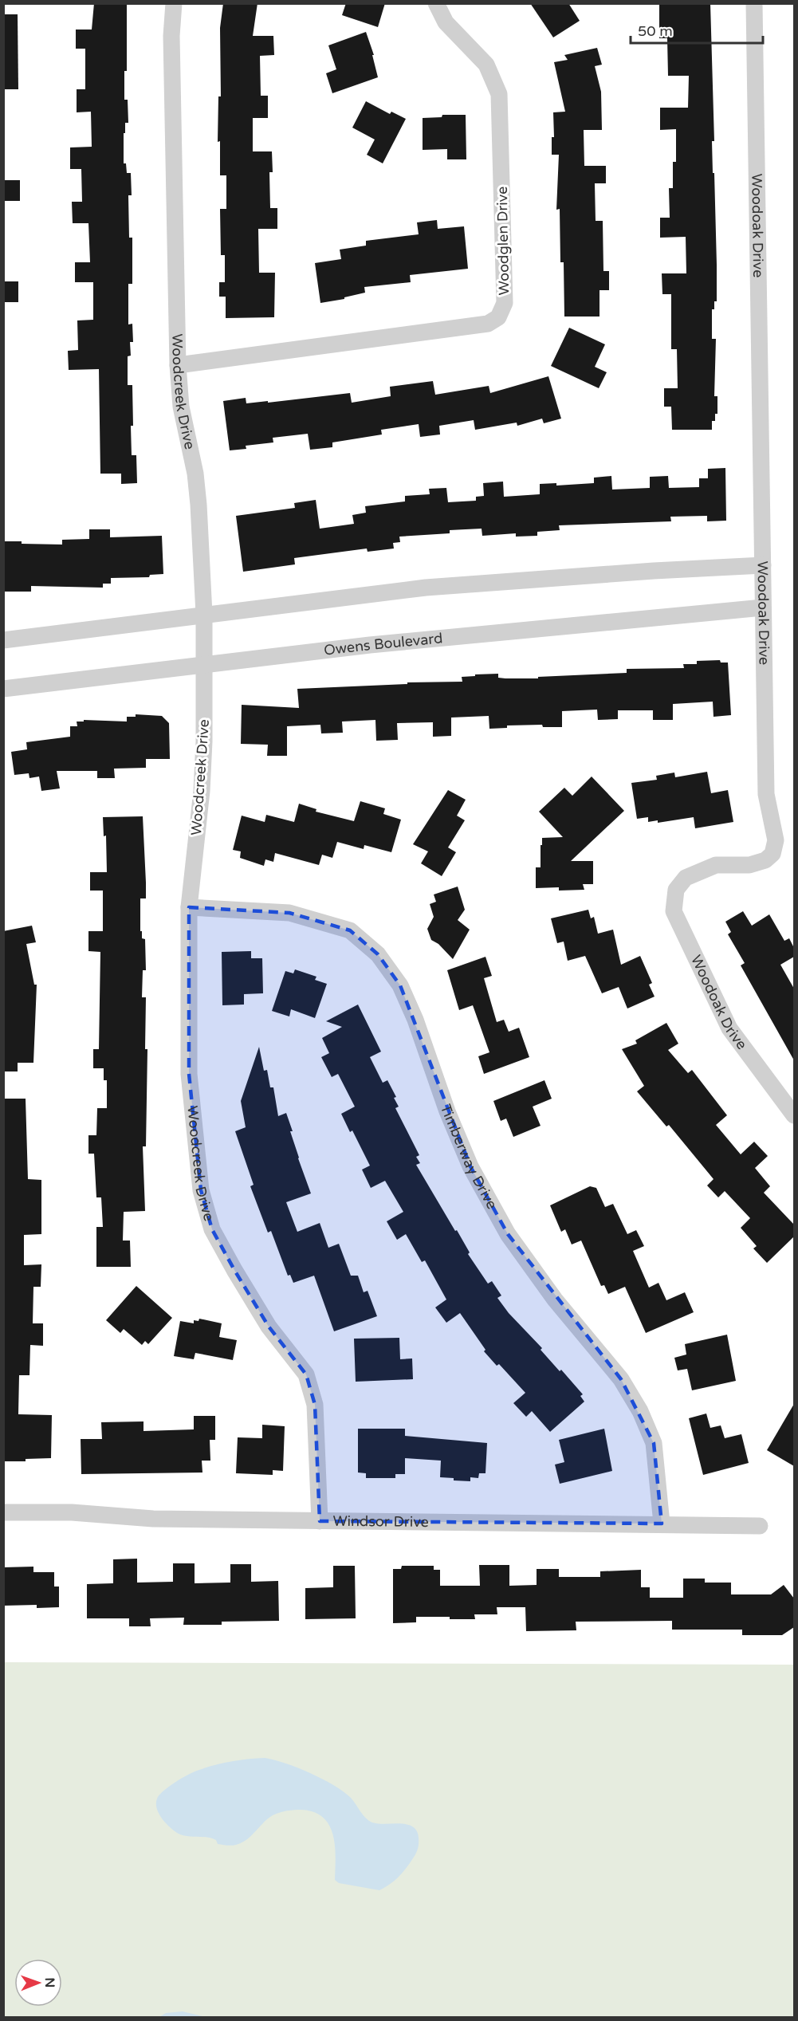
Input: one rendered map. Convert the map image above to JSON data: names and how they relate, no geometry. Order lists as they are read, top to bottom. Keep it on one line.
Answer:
{"streets":{"street":["Woodoak Drive","Woodglen Drive","Woodcreek Drive","Owens Boulevard","Timberway Drive","Windsor Drive"]},"crossings":[["Woodoak Drive","Owens Boulevard"],["Woodglen Drive","Woodcreek Drive"],["Woodcreek Drive","Owens Boulevard"],["Woodcreek Drive","Timberway Drive"],["Woodcreek Drive","Windsor Drive"],["Timberway Drive","Windsor Drive"]],"scale_bar":"50 m","north":"right"}
